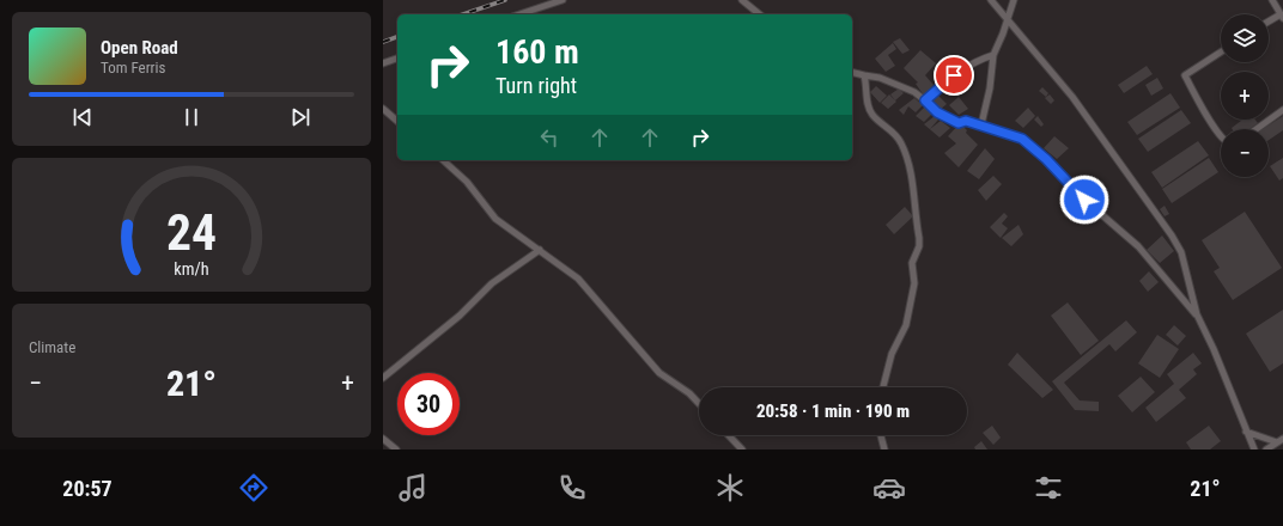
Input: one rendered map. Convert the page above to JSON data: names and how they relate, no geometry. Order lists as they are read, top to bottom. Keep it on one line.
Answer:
{"page":{"map_buttons":["+","−"],"turn":["160 m","Turn right"],"song":["Open Road","Tom Ferris"],"tile":"Climate","heat":["−","21°","+"],"limit":"30","trip":"20:58 · 1 min · 190 m","tabs":["20:57","21°"],"gauge":["24","km/h"]}}
